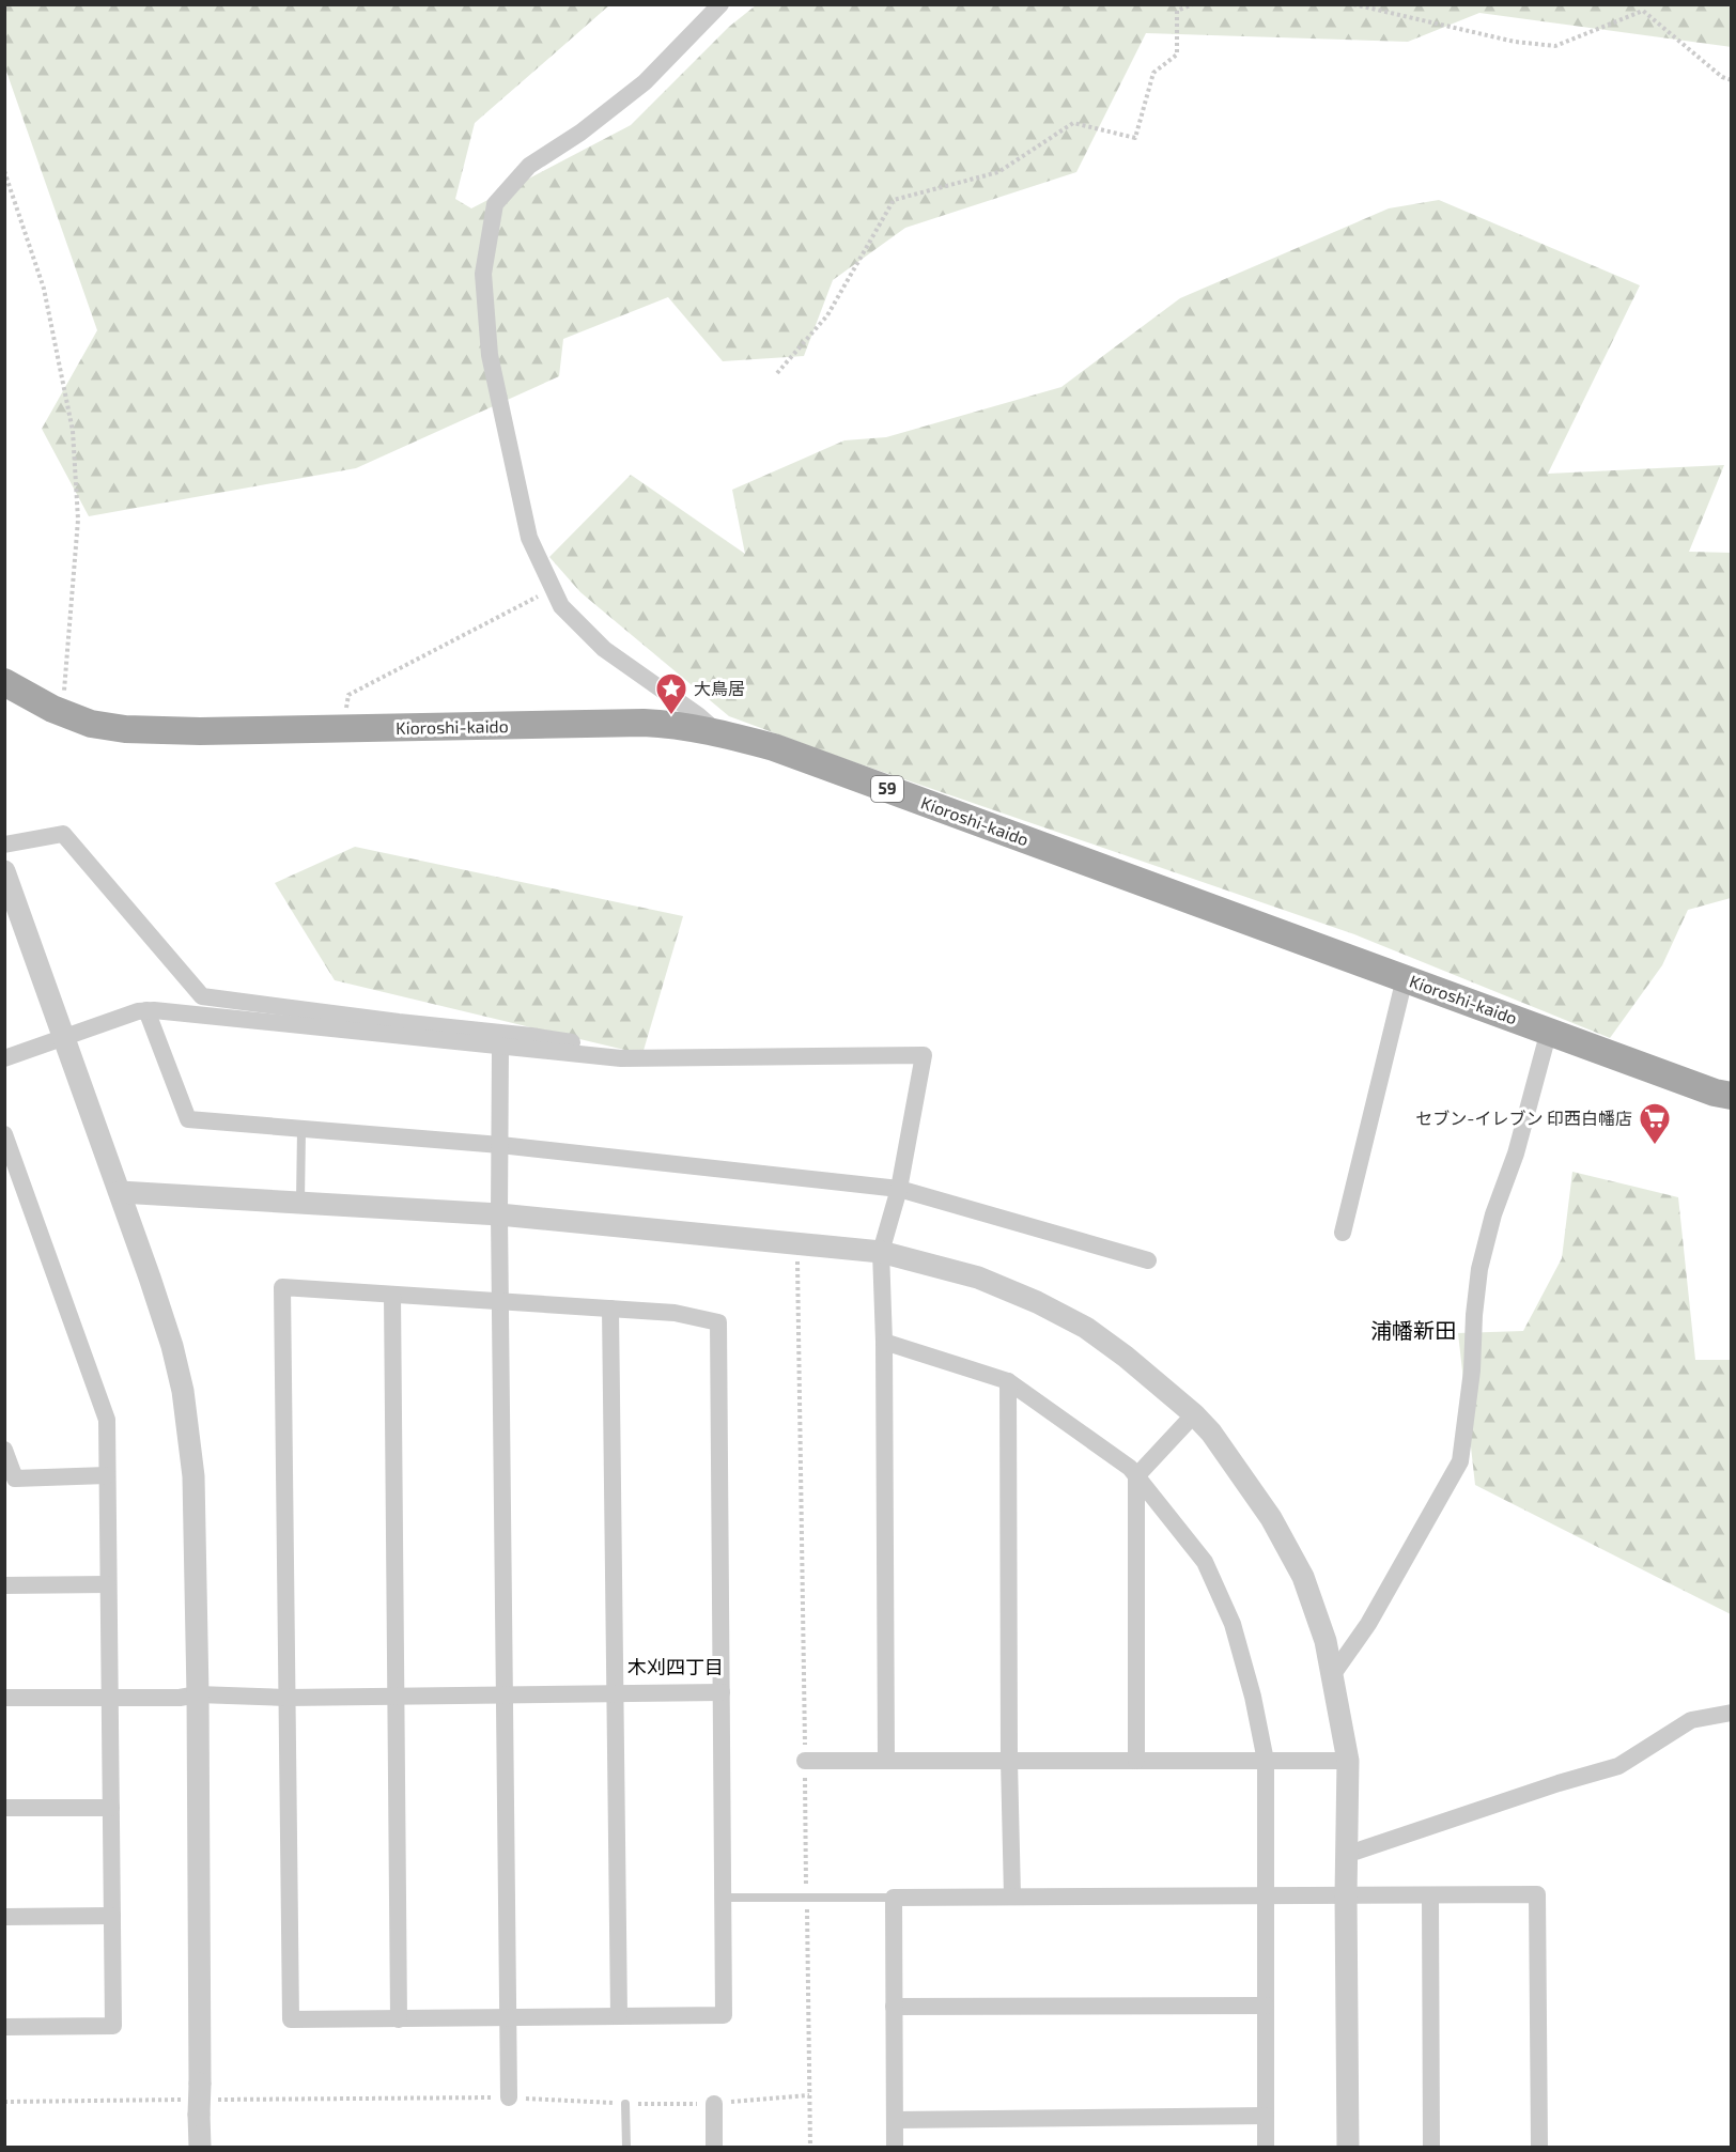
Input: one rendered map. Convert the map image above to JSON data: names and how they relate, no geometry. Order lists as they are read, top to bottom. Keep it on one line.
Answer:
{"streets":{"main road":["Kioroshi-kaido","59"]},"districts":["浦幡新田","木刈四丁目"],"places":{"place":["大鳥居"],"supermarket":["セブン-イレブン 印西白幡店"]}}
